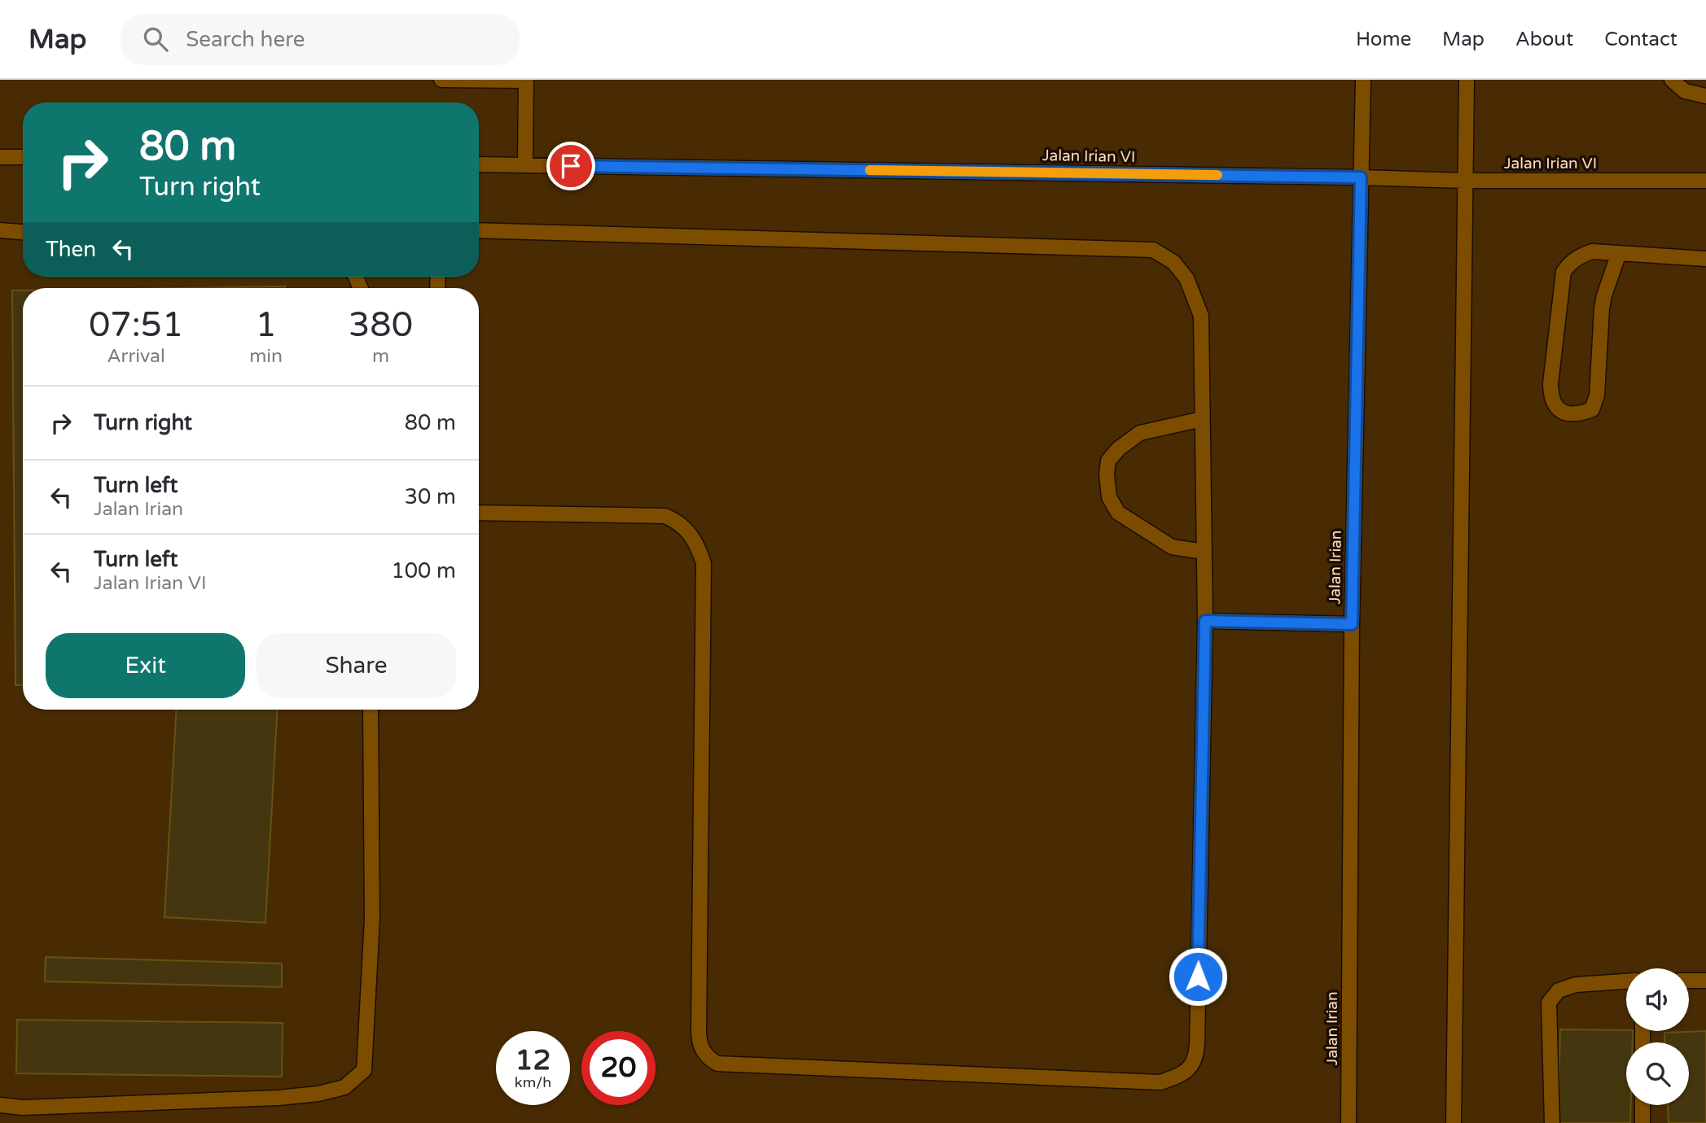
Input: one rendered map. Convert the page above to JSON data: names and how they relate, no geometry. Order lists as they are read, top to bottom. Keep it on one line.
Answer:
{"streets":{"street":["Jalan Irian VI","Jalan Irian"]},"crossings":[["Jalan Irian VI","Jalan Irian"]],"page":{"header":"Map","search":"Search here","nav":["Home","Map","About","Contact"],"turn":["80 m","Turn right"],"then":"Then","eta":["07:51","Arrival","1","min","380","m"],"list":[{"name":"Turn right","value":"80 m"},{"name":"Turn left","note":"Jalan Irian","value":"30 m"},{"name":"Turn left","note":"Jalan Irian VI","value":"100 m"}],"buttons":["Exit","Share"],"speed":"12 km/h","limit":"20"}}
